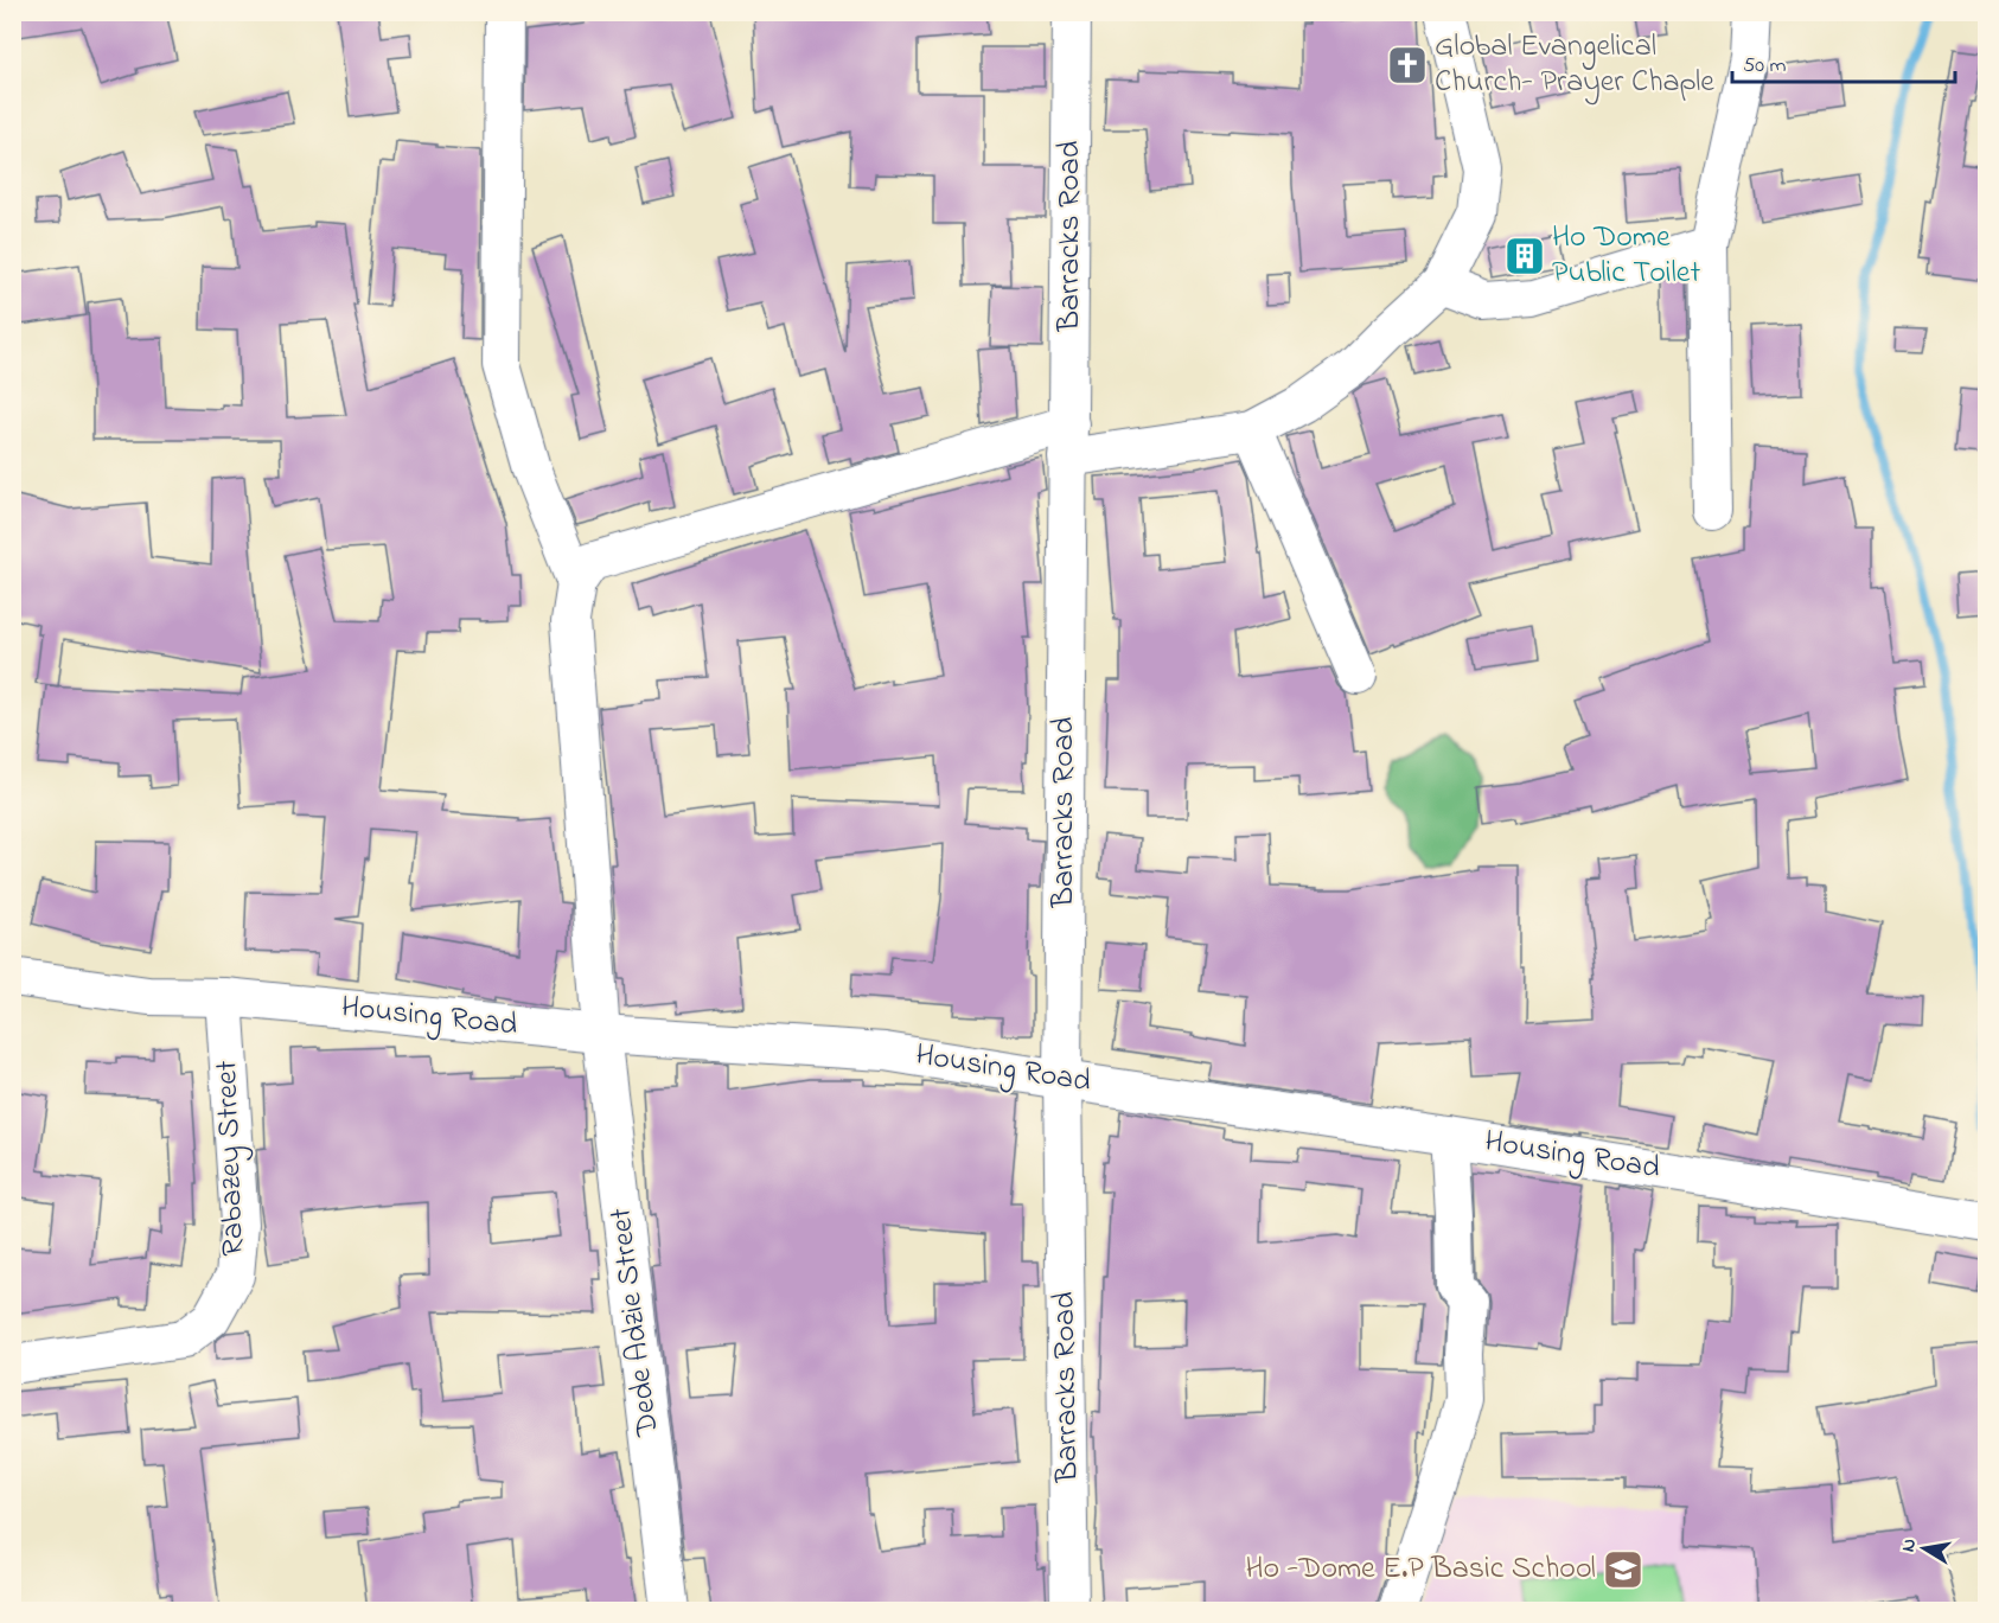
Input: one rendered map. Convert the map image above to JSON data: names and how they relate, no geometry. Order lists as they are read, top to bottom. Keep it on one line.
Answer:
{"streets":{"street":["Barracks Road","Housing Road","Rabazey Street","Dede Adzie Street"]},"crossings":[["Barracks Road","Housing Road"],["Housing Road","Rabazey Street"],["Housing Road","Dede Adzie Street"]],"places":{"church":["Global Evangelical Church- Prayer Chaple"],"building":["Ho Dome Public Toilet"],"school or university":["Ho -Dome E.P Basic School"]},"scale_bar":"50 m","north":"left"}
